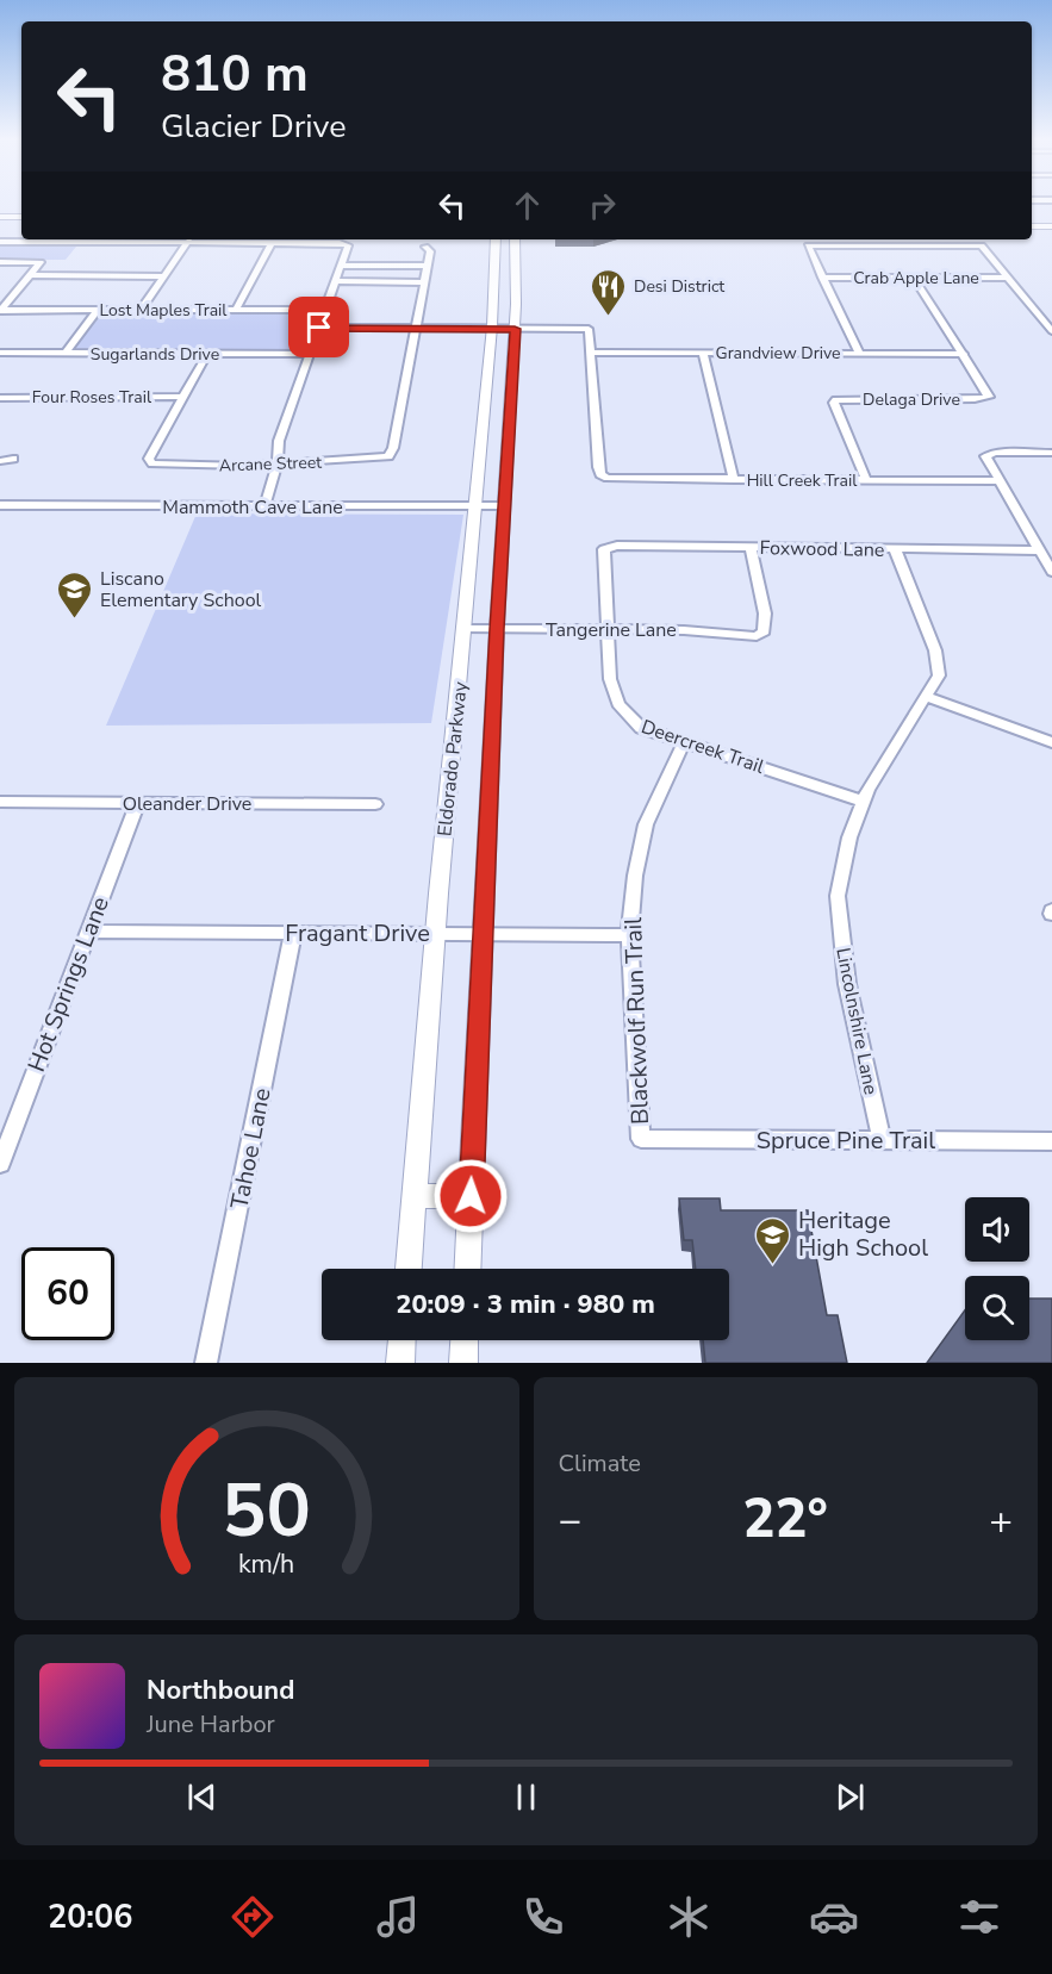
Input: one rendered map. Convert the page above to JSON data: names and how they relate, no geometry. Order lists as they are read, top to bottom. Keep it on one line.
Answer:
{"streets":{"main road":["Eldorado Parkway"],"street":["Crab Apple Lane","Lost Maples Trail","Grandview Drive","Sugarlands Drive","Four Roses Trail","Delaga Drive","Arcane Street","Hill Creek Trail","Mammoth Cave Lane","Foxwood Lane","Tangerine Lane","Deercreek Trail","Oleander Drive","Fragant Drive","Hot Springs Lane","Blackwolf Run Trail","Lincolnshire Lane","Spruce Pine Trail","Tahoe Lane"]},"crossings":[["Grandview Drive","Delaga Drive"],["Grandview Drive","Hill Creek Trail"],["Four Roses Trail","Arcane Street"],["Delaga Drive","Hill Creek Trail"],["Mammoth Cave Lane","Eldorado Parkway"],["Foxwood Lane","Tangerine Lane"],["Foxwood Lane","Deercreek Trail"],["Foxwood Lane","Lincolnshire Lane"],["Tangerine Lane","Deercreek Trail"],["Tangerine Lane","Eldorado Parkway"],["Deercreek Trail","Blackwolf Run Trail"],["Deercreek Trail","Lincolnshire Lane"],["Eldorado Parkway","Fragant Drive"],["Oleander Drive","Hot Springs Lane"],["Fragant Drive","Hot Springs Lane"],["Fragant Drive","Blackwolf Run Trail"],["Fragant Drive","Tahoe Lane"],["Blackwolf Run Trail","Spruce Pine Trail"],["Lincolnshire Lane","Spruce Pine Trail"]],"places":{"restaurant":["Desi District"],"school or university":["Liscano Elementary School","Heritage High School"]},"page":{"turn":["810 m","Glacier Drive"],"limit":"60","trip":"20:09 · 3 min · 980 m","tile":"Climate","heat":["−","22°","+"],"song":["Northbound","June Harbor"],"tabs":"20:06","gauge":["50","km/h"]}}
